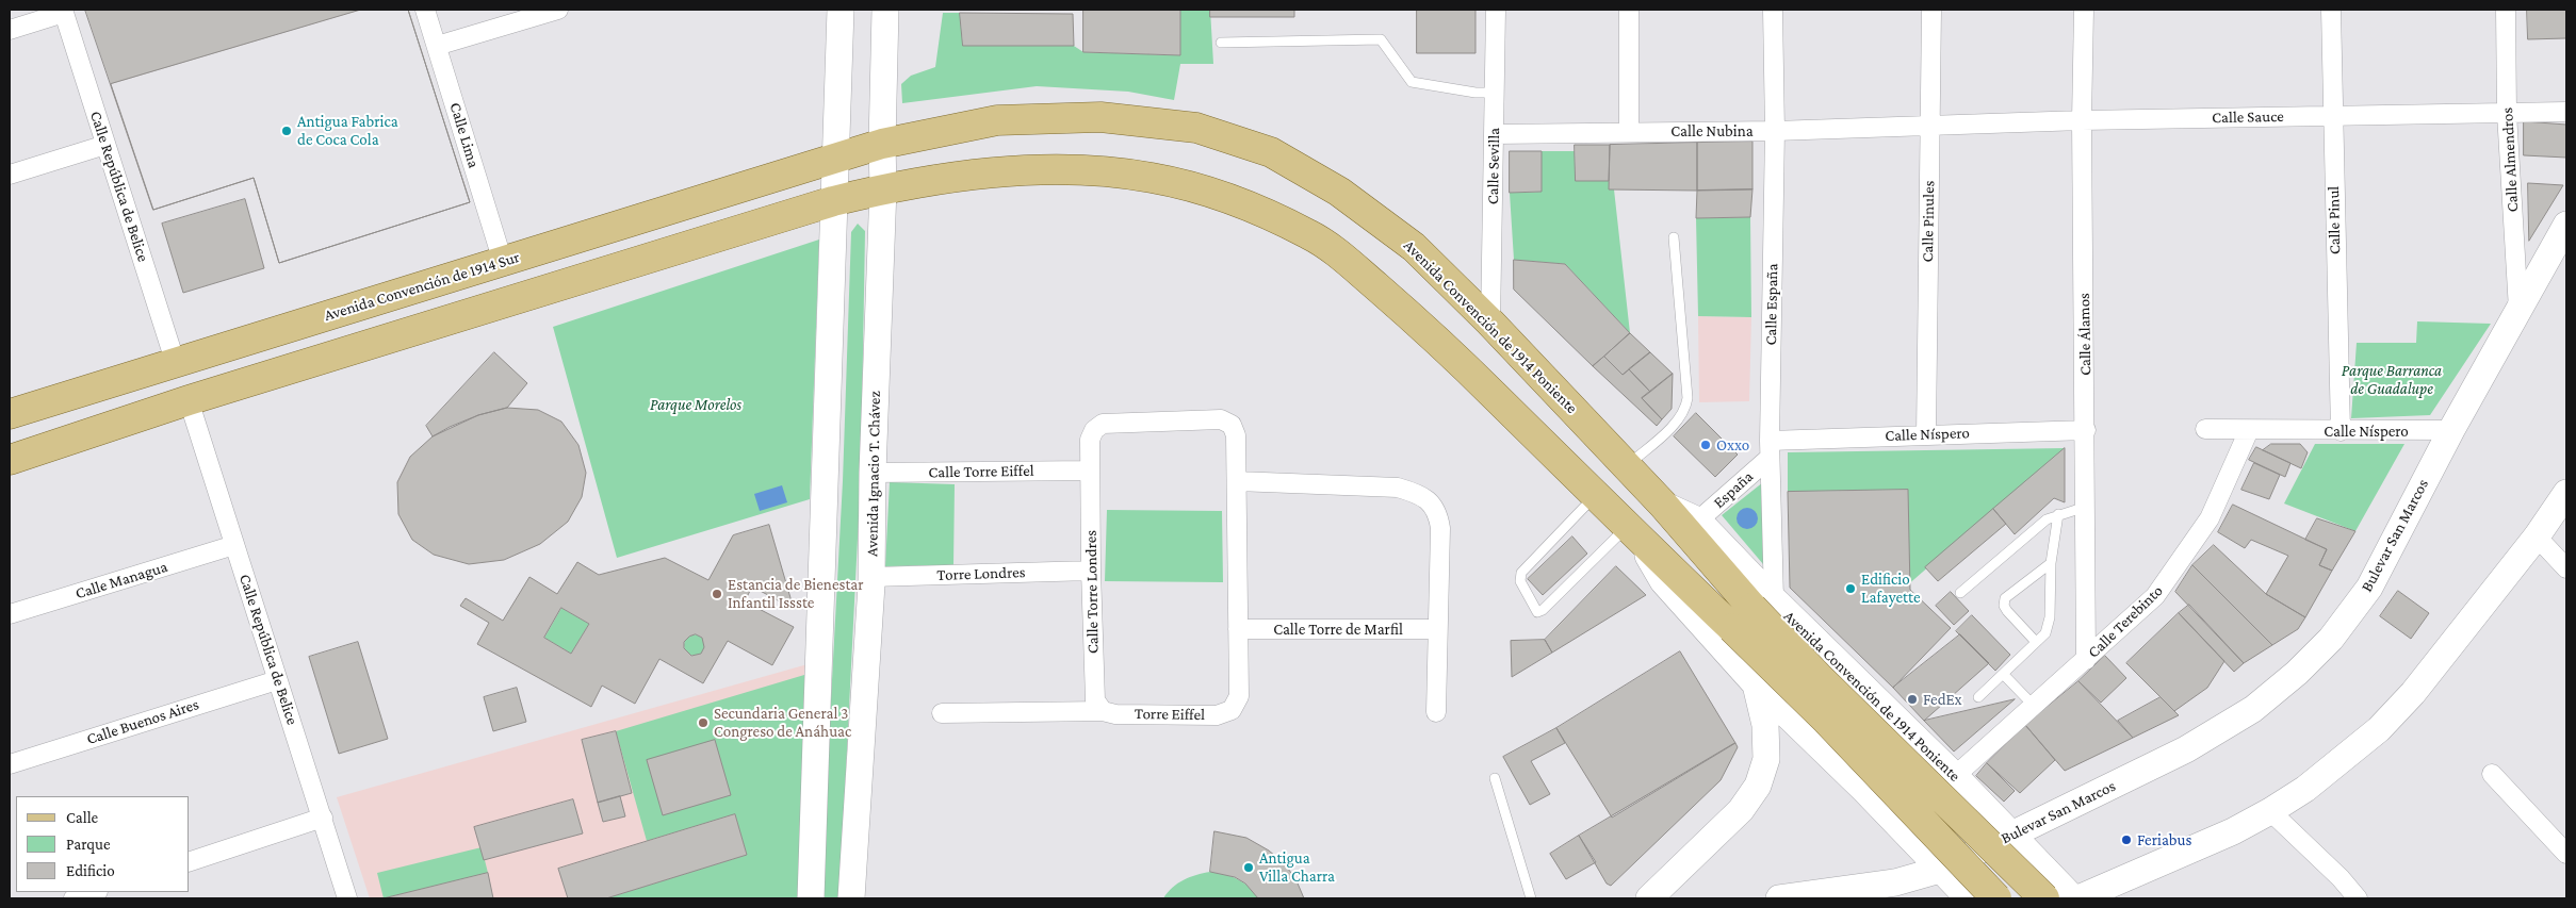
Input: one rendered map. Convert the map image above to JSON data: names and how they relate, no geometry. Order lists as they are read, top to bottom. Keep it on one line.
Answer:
{"streets":{"main road":["Avenida Convención de 1914 Sur","Avenida Convención de 1914 Poniente"],"street":["Calle Sauce","Calle Nubina","Calle Lima","Calle Almendros","Calle Sevilla","Calle República de Belice","Calle Pinul","Calle Pinules","Calle España","Calle Álamos","Calle Níspero","Calle Torre Eiffel","Avenida Ignacio T. Chávez","España","Bulevar San Marcos","Torre Londres","Calle Managua","Calle Torre Londres","Calle Terebinto","Calle Torre de Marfil","Torre Eiffel","Calle Buenos Aires"]},"crossings":[["Calle Sauce","Calle Nubina"],["Calle Sauce","Calle Almendros"],["Calle Sauce","Calle Pinul"],["Calle Sauce","Calle Pinules"],["Calle Sauce","Calle Álamos"],["Calle Nubina","Calle Sevilla"],["Calle Nubina","Calle Pinules"],["Calle Nubina","Calle España"],["Calle Lima","Avenida Convención de 1914 Sur"],["Calle Almendros","Bulevar San Marcos"],["Calle Sevilla","Avenida Convención de 1914 Poniente"],["Calle República de Belice","Avenida Convención de 1914 Sur"],["Calle República de Belice","Calle Managua"],["Calle República de Belice","Calle Buenos Aires"],["Calle Pinul","Calle Níspero"],["Calle Pinules","Calle Níspero"],["Avenida Convención de 1914 Sur","Avenida Convención de 1914 Poniente"],["Calle España","Avenida Convención de 1914 Poniente"],["Calle España","Calle Níspero"],["Calle España","España"],["Avenida Convención de 1914 Poniente","Avenida Ignacio T. Chávez"],["Avenida Convención de 1914 Poniente","España"],["Avenida Convención de 1914 Poniente","Bulevar San Marcos"],["Avenida Convención de 1914 Poniente","Calle Terebinto"],["Calle Álamos","Calle Níspero"],["Calle Álamos","Calle Terebinto"],["Calle Níspero","España"],["Calle Níspero","Bulevar San Marcos"],["Calle Níspero","Calle Terebinto"],["Calle Torre Eiffel","Avenida Ignacio T. Chávez"],["Calle Torre Eiffel","Calle Torre Londres"],["Calle Torre Eiffel","Torre Eiffel"],["Avenida Ignacio T. Chávez","Torre Londres"],["Torre Londres","Calle Torre Londres"],["Calle Torre Londres","Torre Eiffel"],["Calle Torre de Marfil","Torre Eiffel"]],"parks":["Parque Barranca de Guadalupe","Parque Morelos"],"places":["Antigua Fabrica de Coca Cola","Oxxo","Edificio Lafayette","Estancia de Bienestar Infantil Issste","FedEx","Secundaria General 3 Congreso de Anáhuac","Feriabus","Antigua Villa Charra"],"legend":["Calle","Parque","Edificio"]}
